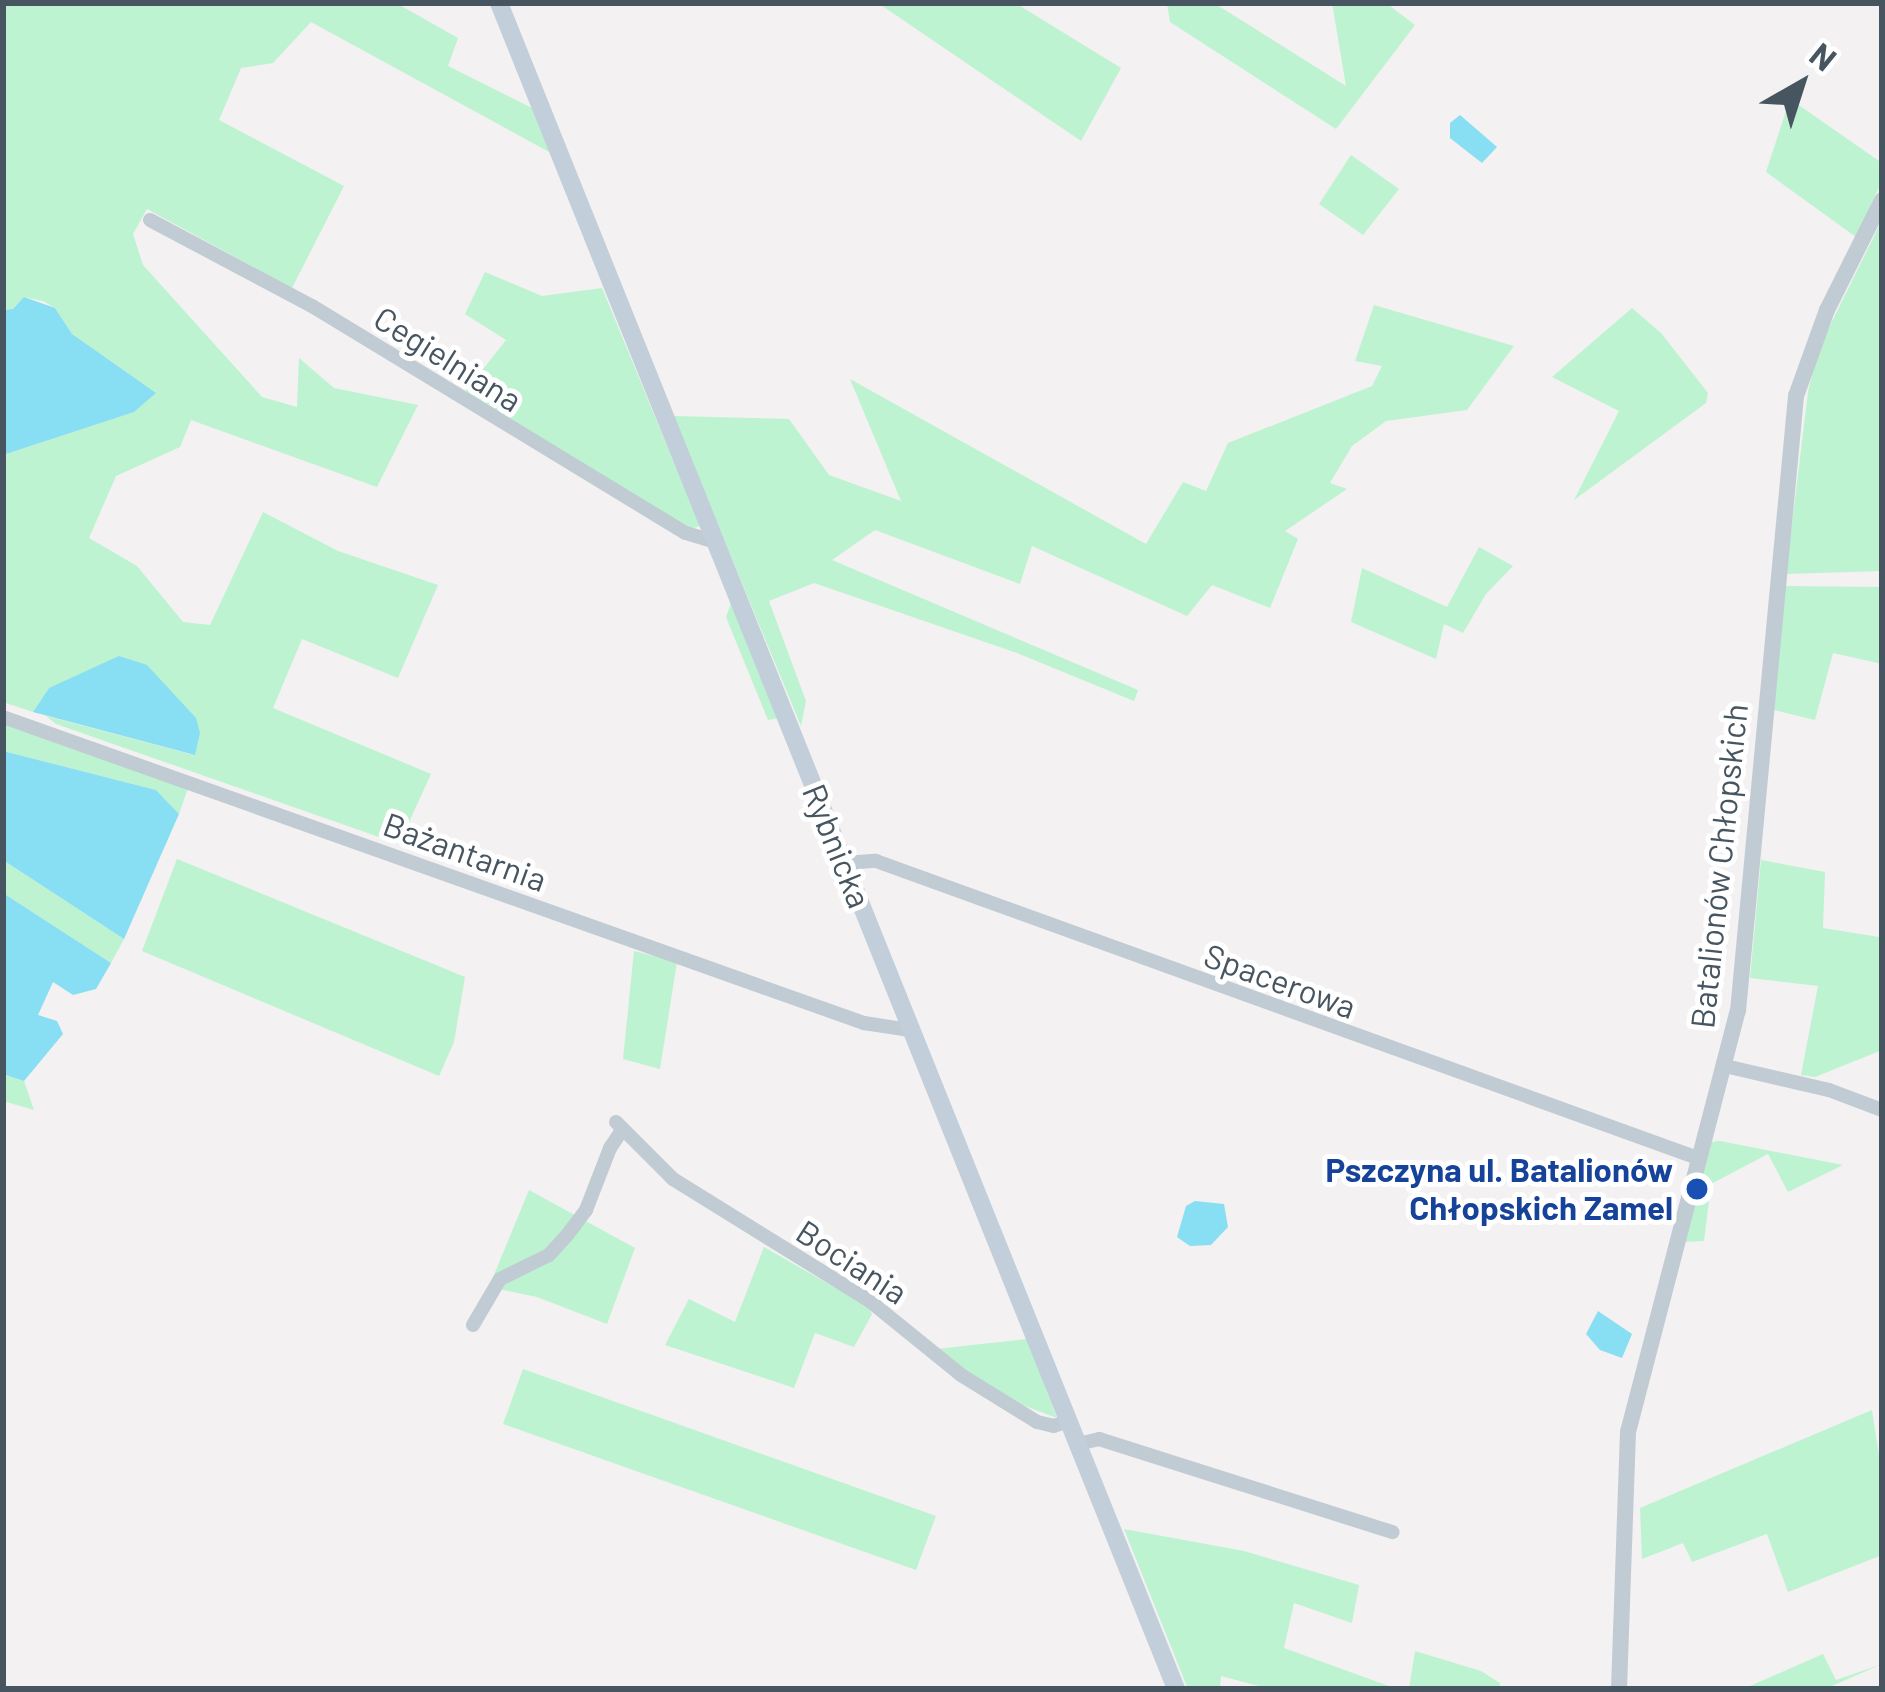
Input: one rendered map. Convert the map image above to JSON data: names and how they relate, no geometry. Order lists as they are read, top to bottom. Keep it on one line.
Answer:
{"streets":{"main road":["Rybnicka"],"street":["Cegielniana","Bażantarnia","Batalionów Chłopskich","Spacerowa","Bociania"]},"crossings":[["Cegielniana","Rybnicka"],["Rybnicka","Bażantarnia"],["Rybnicka","Spacerowa"],["Rybnicka","Bociania"],["Batalionów Chłopskich","Spacerowa"]],"places":["Pszczyna ul. Batalionów Chłopskich Zamel"],"north":"top right"}
